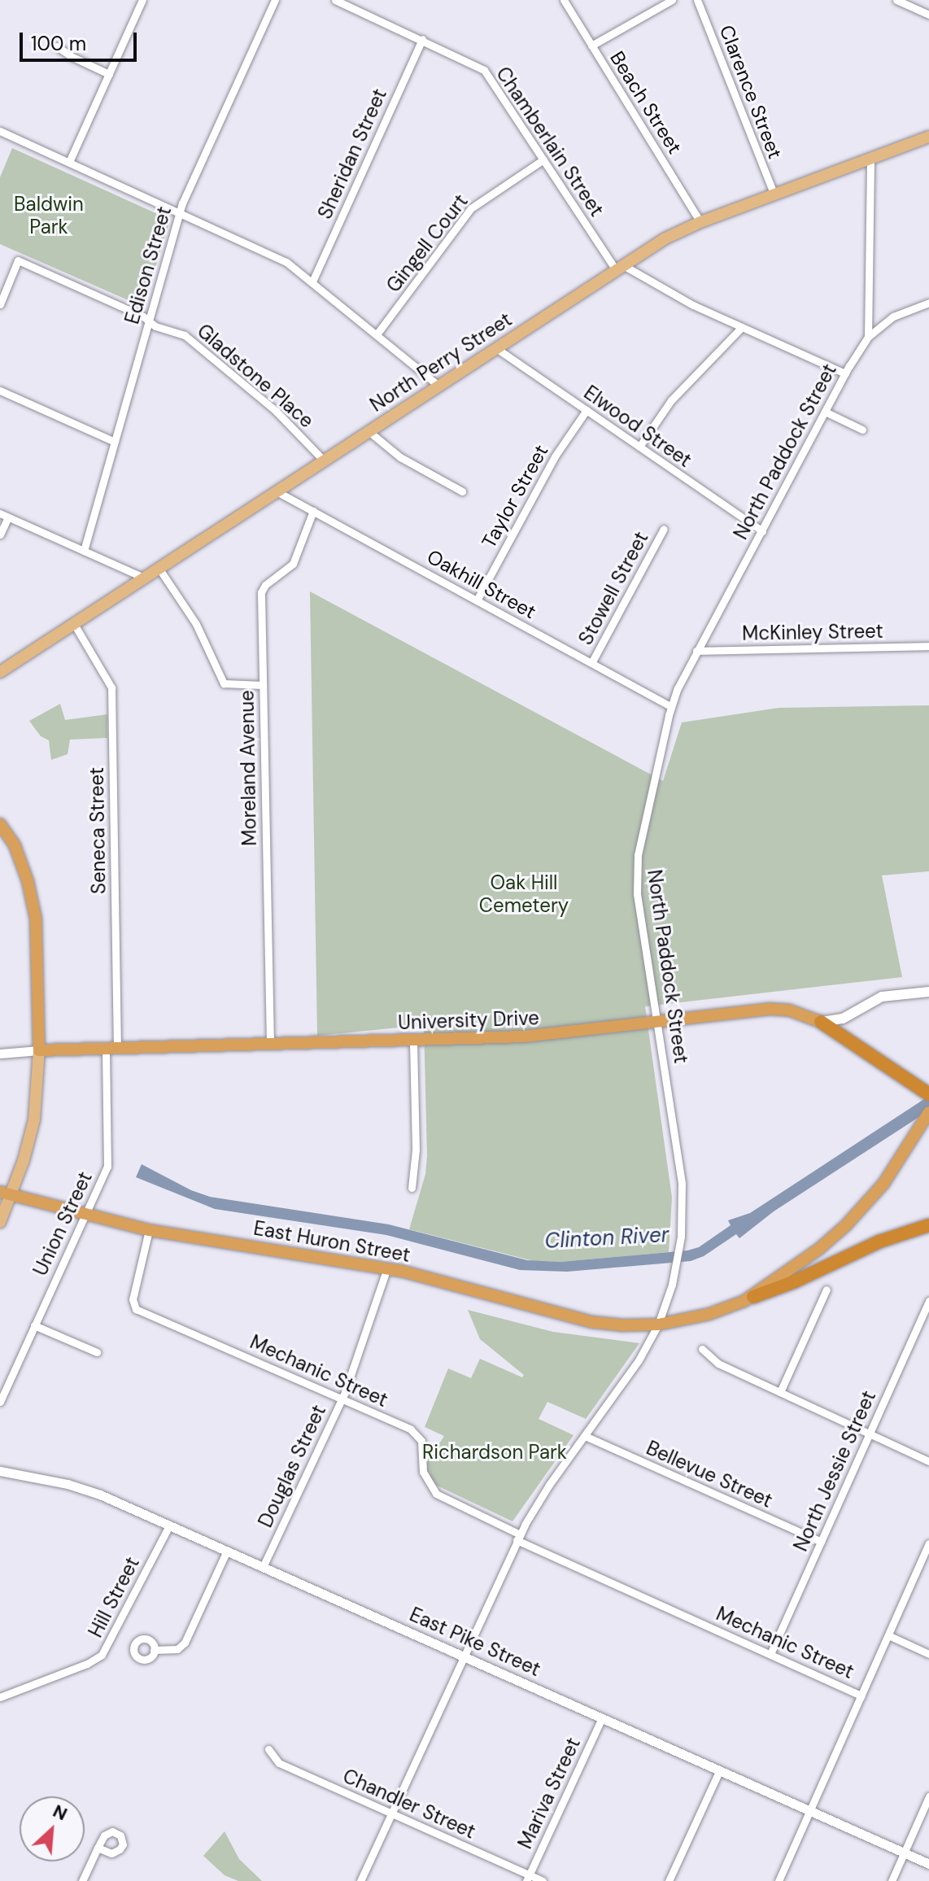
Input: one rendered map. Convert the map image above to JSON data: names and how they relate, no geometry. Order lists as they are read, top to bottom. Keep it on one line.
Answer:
{"streets":{"highway":["University Drive","East Huron Street"],"main road":["North Perry Street"],"street":["Clarence Street","Beach Street","Chamberlain Street","Sheridan Street","Gingell Court","Edison Street","Gladstone Place","Elwood Street","North Paddock Street","Taylor Street","Oakhill Street","Stowell Street","McKinley Street","Moreland Avenue","Seneca Street","Union Street","Mechanic Street","Douglas Street","North Jessie Street","Bellevue Street","Hill Street","East Pike Street","Mariva Street","Chandler Street"]},"crossings":[["Clarence Street","North Perry Street"],["Beach Street","North Perry Street"],["Chamberlain Street","Sheridan Street"],["Chamberlain Street","Gingell Court"],["Chamberlain Street","North Perry Street"],["Chamberlain Street","North Paddock Street"],["Edison Street","Gladstone Place"],["North Perry Street","Gladstone Place"],["North Perry Street","Elwood Street"],["North Perry Street","Oakhill Street"],["North Perry Street","Seneca Street"],["Elwood Street","North Paddock Street"],["Elwood Street","Taylor Street"],["North Paddock Street","Oakhill Street"],["North Paddock Street","McKinley Street"],["North Paddock Street","University Drive"],["North Paddock Street","East Huron Street"],["North Paddock Street","Mechanic Street"],["North Paddock Street","Bellevue Street"],["North Paddock Street","East Pike Street"],["North Paddock Street","Chandler Street"],["Taylor Street","Oakhill Street"],["Oakhill Street","Stowell Street"],["Oakhill Street","Moreland Avenue"],["Moreland Avenue","University Drive"],["Seneca Street","University Drive"],["Seneca Street","Union Street"],["University Drive","Union Street"],["Union Street","East Huron Street"],["East Huron Street","Mechanic Street"],["East Huron Street","Douglas Street"],["Mechanic Street","Douglas Street"],["Mechanic Street","North Jessie Street"],["Douglas Street","East Pike Street"],["North Jessie Street","Bellevue Street"],["Hill Street","East Pike Street"],["East Pike Street","Mariva Street"],["Mariva Street","Chandler Street"]],"water":["Clinton River"],"parks":["Baldwin Park","Oak Hill Cemetery","Richardson Park"],"scale_bar":"100 m","north":"top right"}
